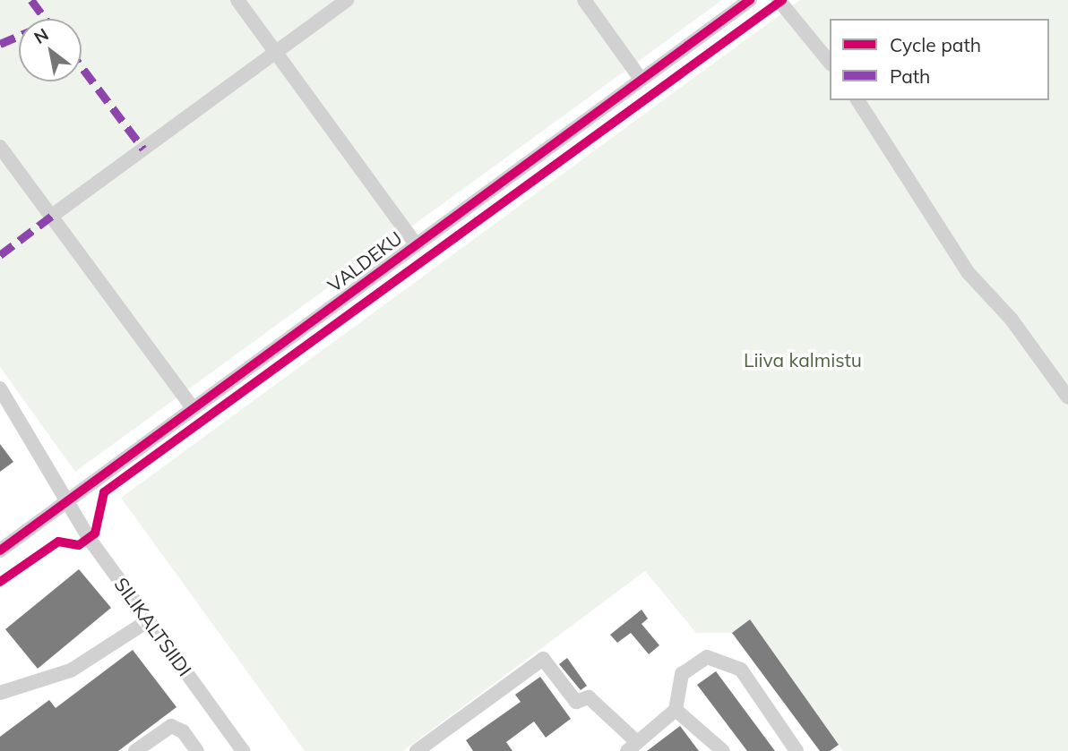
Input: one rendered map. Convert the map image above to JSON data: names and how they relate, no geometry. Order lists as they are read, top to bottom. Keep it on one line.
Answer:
{"streets":{"street":["VALDEKU","SILIKALTSIIDI"]},"crossings":[["VALDEKU","SILIKALTSIIDI"]],"parks":["Liiva kalmistu"],"legend":["Cycle path","Path"],"north":"top left"}
